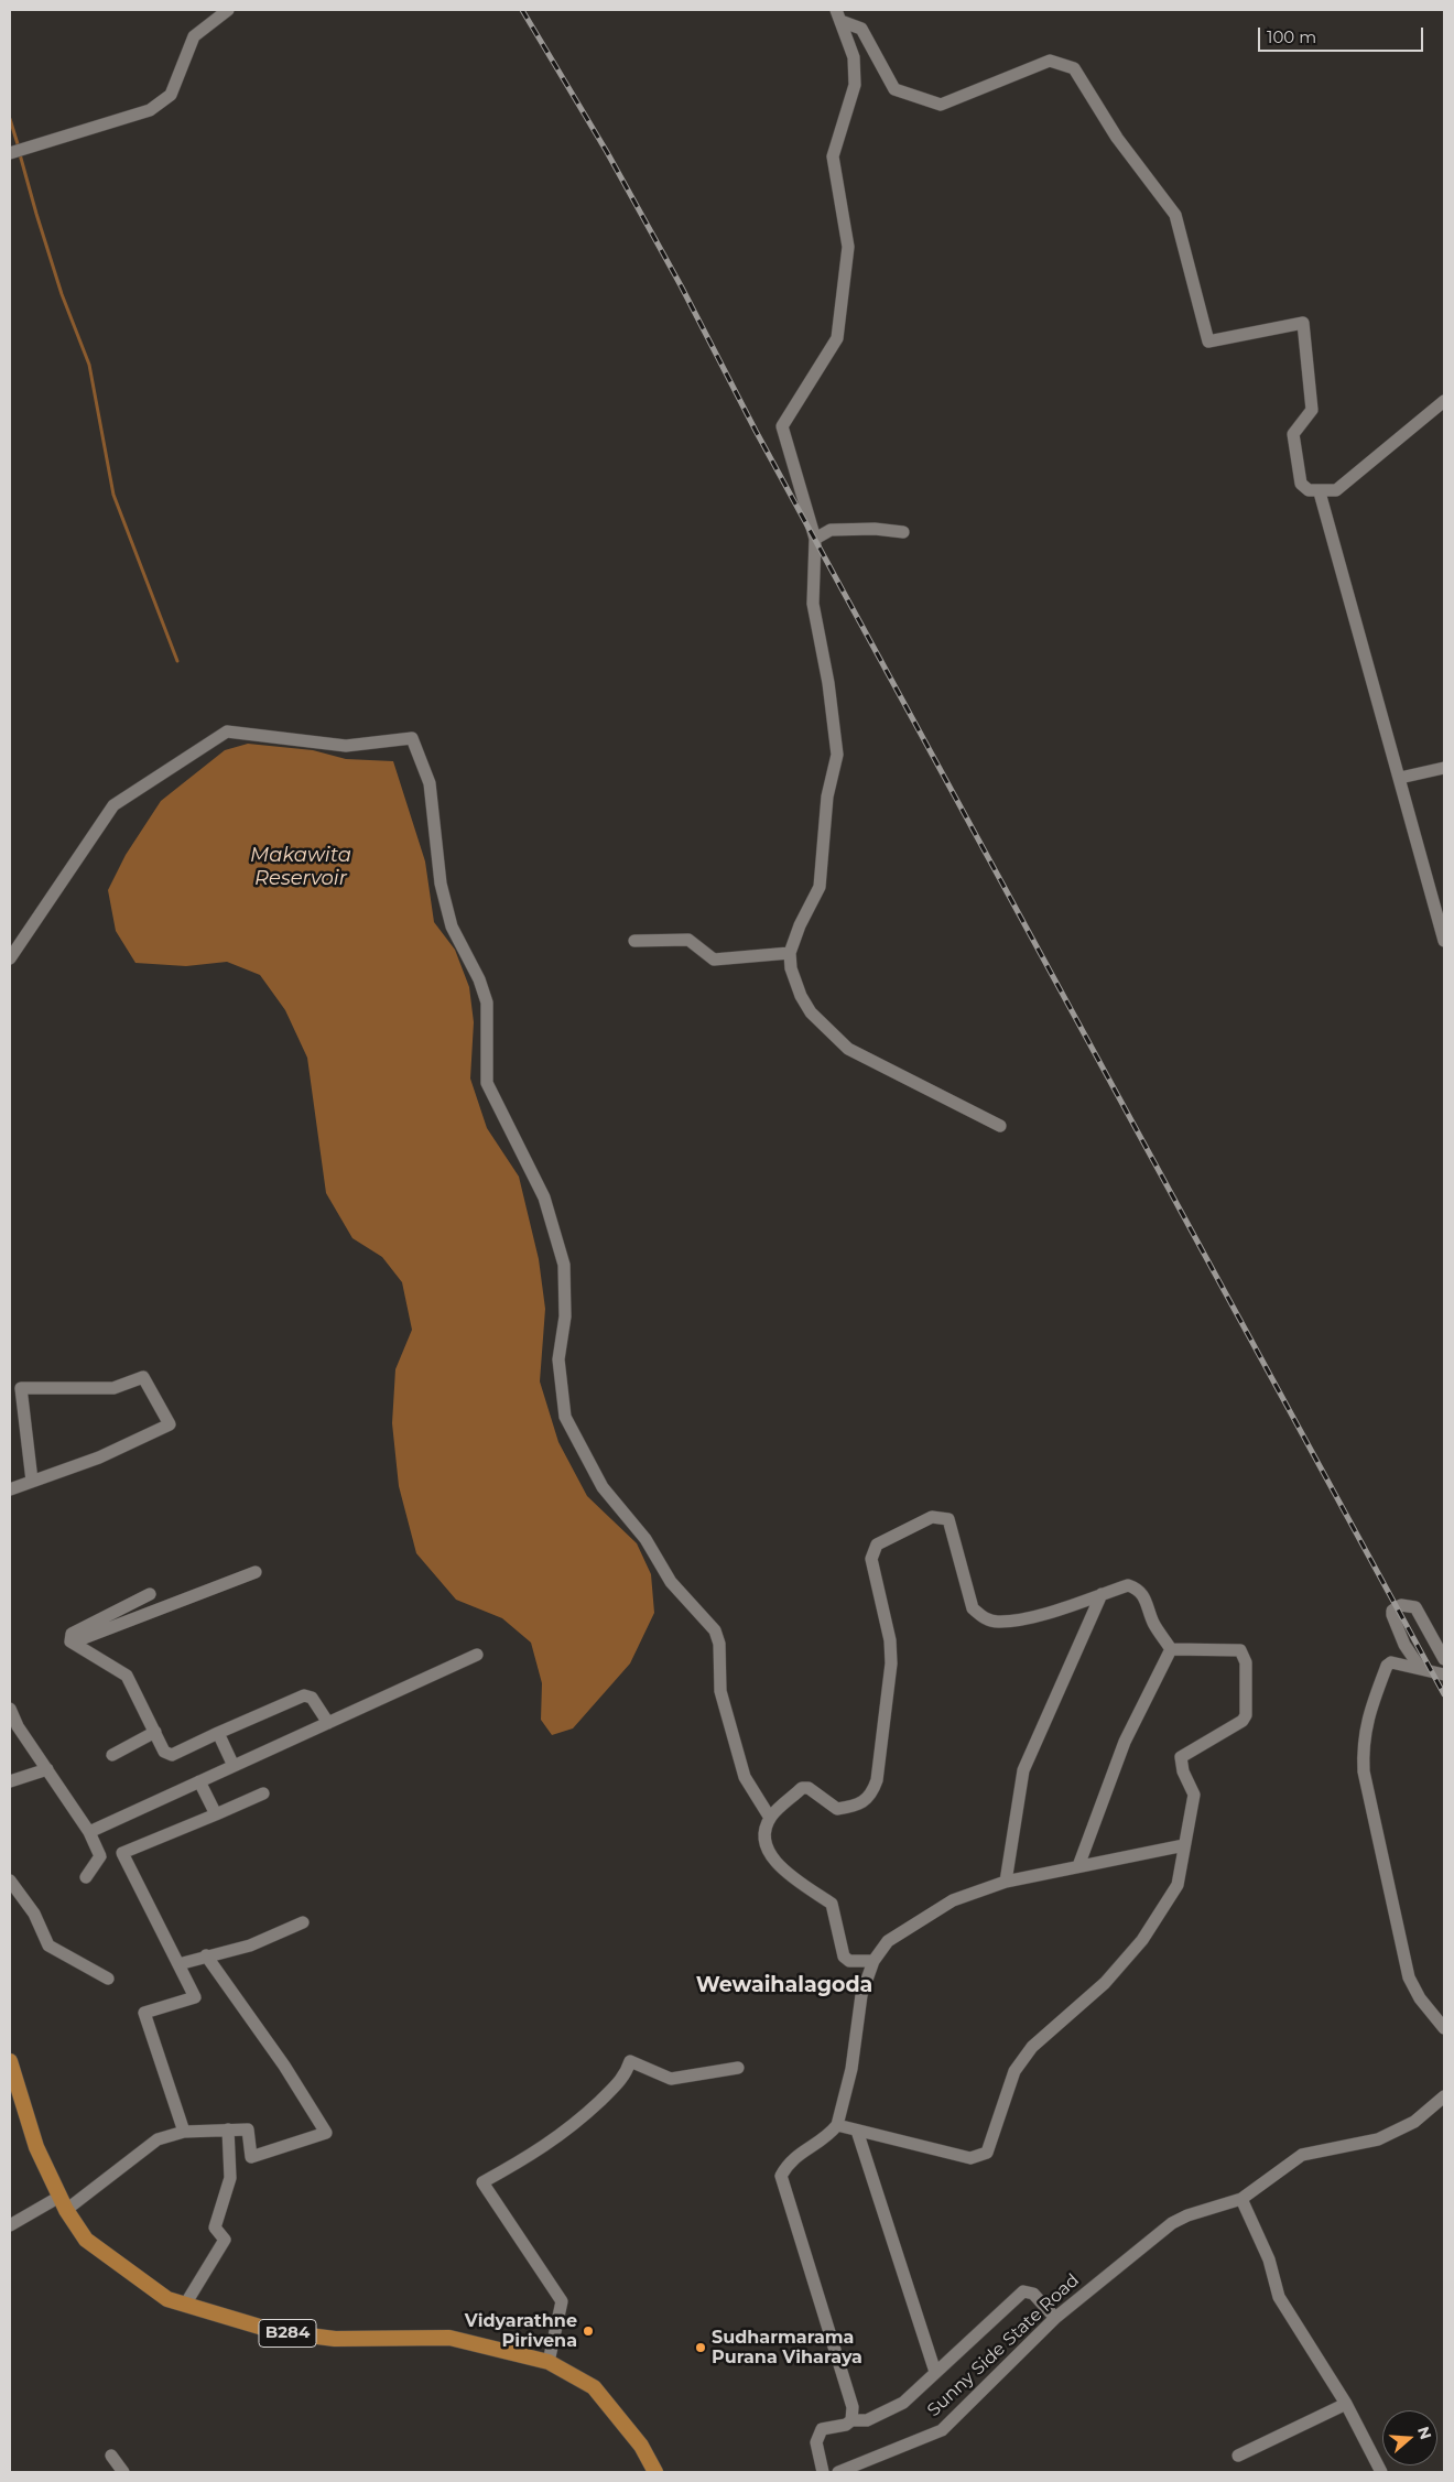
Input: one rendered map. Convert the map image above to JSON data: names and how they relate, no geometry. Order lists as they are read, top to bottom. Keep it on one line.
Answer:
{"streets":{"main road":["B284"],"street":["Sunny Side State Road"]},"districts":["Wewaihalagoda"],"water":["Makawita Reservoir"],"places":["Vidyarathne Pirivena","Sudharmarama Purana Viharaya"],"scale_bar":"100 m","north":"right"}
